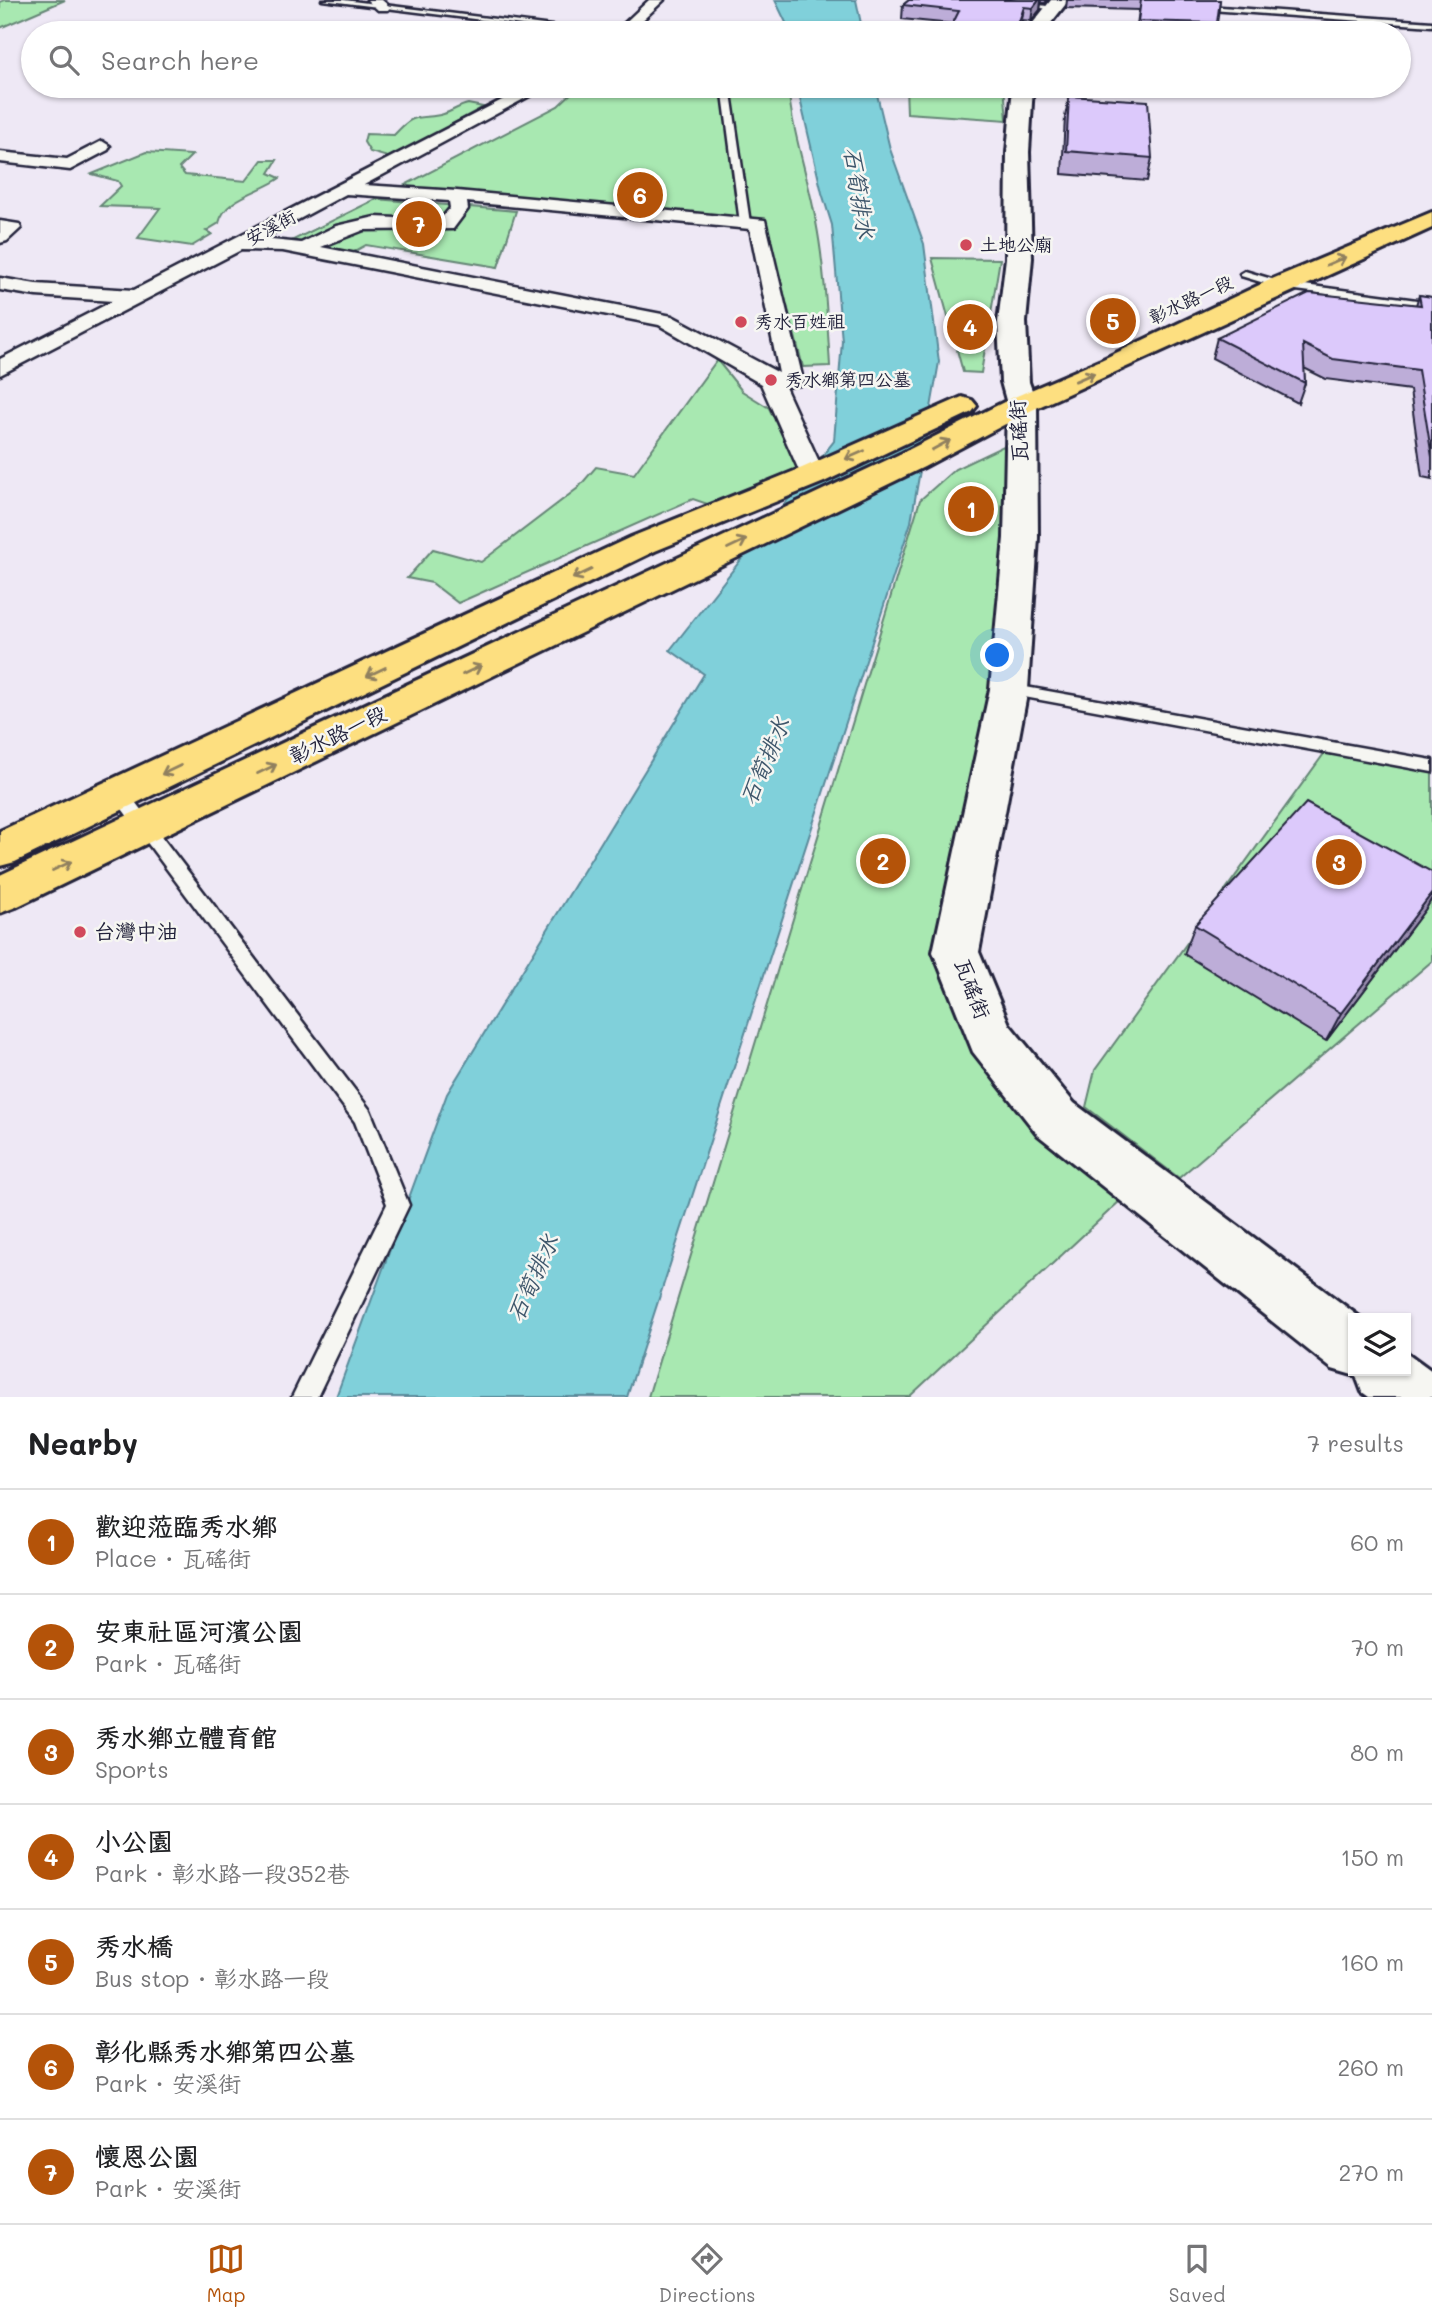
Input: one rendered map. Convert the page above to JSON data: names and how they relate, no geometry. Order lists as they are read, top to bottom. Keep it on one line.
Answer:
{"streets":{"main road":["彰水路一段"],"street":["安溪街","瓦磘街"]},"crossings":[["彰水路一段","瓦磘街"]],"water":["石筍排水"],"places":["土地公廟","秀水百姓祖","秀水鄉第四公墓","台灣中油"],"page":{"search":"Search here","pins":["6","7","5","4","1","2","3"],"heading":["Nearby","7 results"],"list":[{"mark":"1","name":"歡迎蒞臨秀水鄉","note":"Place · 瓦磘街","value":"60 m"},{"mark":"2","name":"安東社區河濱公園","note":"Park · 瓦磘街","value":"70 m"},{"mark":"3","name":"秀水鄉立體育館","note":"Sports","value":"80 m"},{"mark":"4","name":"小公園","note":"Park · 彰水路一段352巷","value":"150 m"},{"mark":"5","name":"秀水橋","note":"Bus stop · 彰水路一段","value":"160 m"},{"mark":"6","name":"彰化縣秀水鄉第四公墓","note":"Park · 安溪街","value":"260 m"},{"mark":"7","name":"懷恩公園","note":"Park · 安溪街","value":"270 m"}],"nav":["Map","Directions","Saved"]}}
